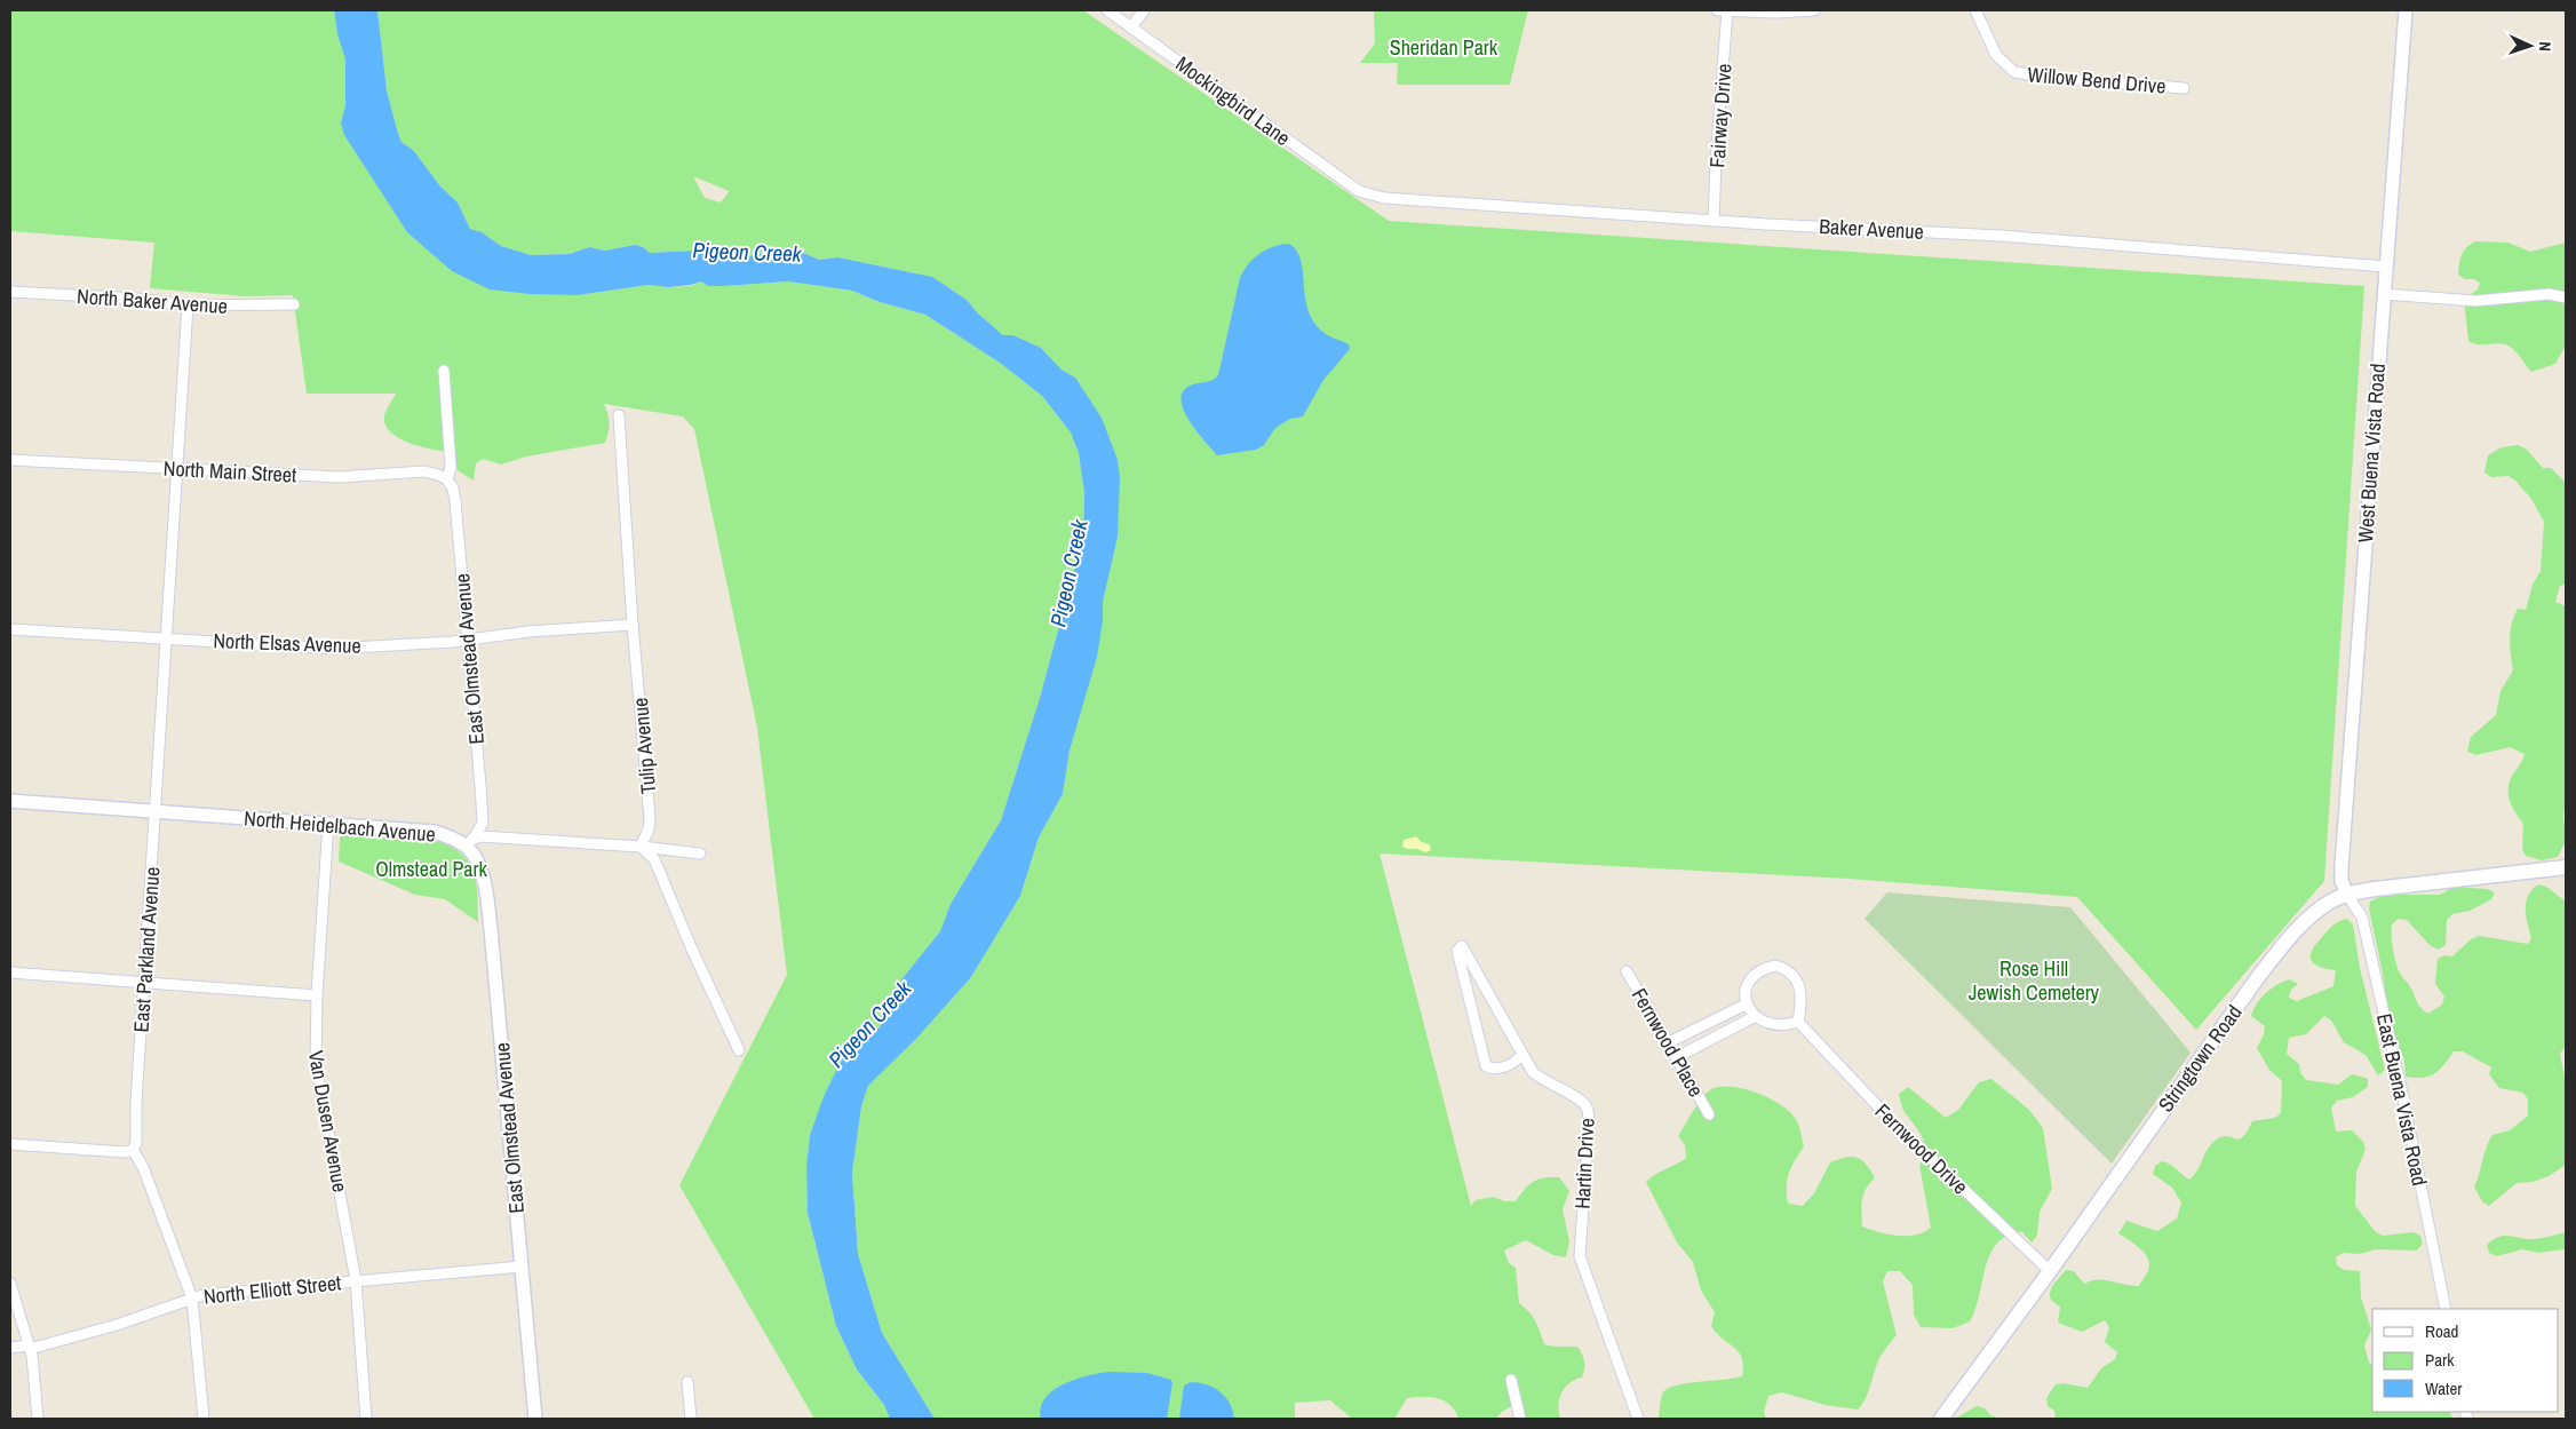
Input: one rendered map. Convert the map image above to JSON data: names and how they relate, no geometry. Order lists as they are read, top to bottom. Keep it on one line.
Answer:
{"streets":{"main road":["Stringtown Road"],"street":["Willow Bend Drive","Mockingbird Lane","Fairway Drive","Baker Avenue","North Baker Avenue","West Buena Vista Road","North Main Street","North Elsas Avenue","East Olmstead Avenue","Tulip Avenue","North Heidelbach Avenue","East Parkland Avenue","Fernwood Place","East Buena Vista Road","Van Dusen Avenue","Fernwood Drive","Hartin Drive","North Elliott Street"]},"crossings":[["Mockingbird Lane","Baker Avenue"],["Fairway Drive","Baker Avenue"],["Baker Avenue","West Buena Vista Road"],["North Baker Avenue","East Parkland Avenue"],["West Buena Vista Road","Stringtown Road"],["West Buena Vista Road","East Buena Vista Road"],["North Main Street","East Olmstead Avenue"],["North Main Street","East Parkland Avenue"],["North Elsas Avenue","East Olmstead Avenue"],["North Elsas Avenue","Tulip Avenue"],["North Elsas Avenue","East Parkland Avenue"],["East Olmstead Avenue","North Heidelbach Avenue"],["East Olmstead Avenue","North Elliott Street"],["Tulip Avenue","North Heidelbach Avenue"],["North Heidelbach Avenue","East Parkland Avenue"],["North Heidelbach Avenue","Van Dusen Avenue"],["Stringtown Road","East Buena Vista Road"],["Stringtown Road","Fernwood Drive"],["Van Dusen Avenue","North Elliott Street"]],"water":["Pigeon Creek"],"parks":["Sheridan Park","Olmstead Park","Rose Hill Jewish Cemetery"],"legend":["Road","Park","Water"],"north":"right"}
